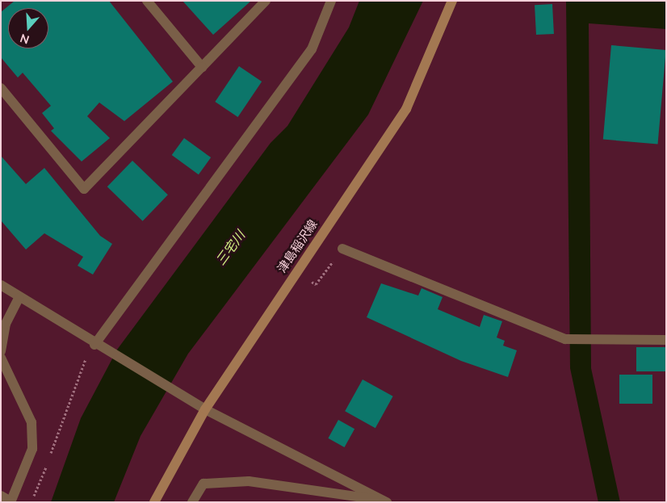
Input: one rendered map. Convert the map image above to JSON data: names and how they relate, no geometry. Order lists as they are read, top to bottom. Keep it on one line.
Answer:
{"streets":{"main road":["津島稲沢線"]},"water":["三宅川"],"north":"bottom"}
